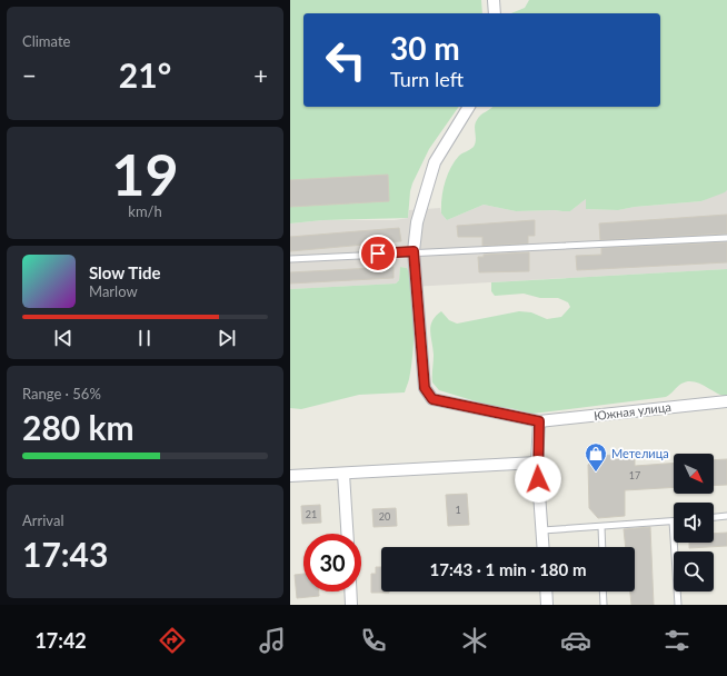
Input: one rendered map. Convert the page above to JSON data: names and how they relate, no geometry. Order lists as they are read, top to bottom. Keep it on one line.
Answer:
{"streets":{"street":["Южная улица"]},"places":{"shop":["Метелица"]},"house_numbers":["17","1","21","20"],"north":"bottom right","page":{"tile":["Climate",["19","km/h"],["Range · 56%","280 km"],["Arrival","17:43"]],"turn":["30 m","Turn left"],"heat":["−","21°","+"],"song":["Slow Tide","Marlow"],"limit":"30","trip":"17:43 · 1 min · 180 m","tabs":"17:42"}}
